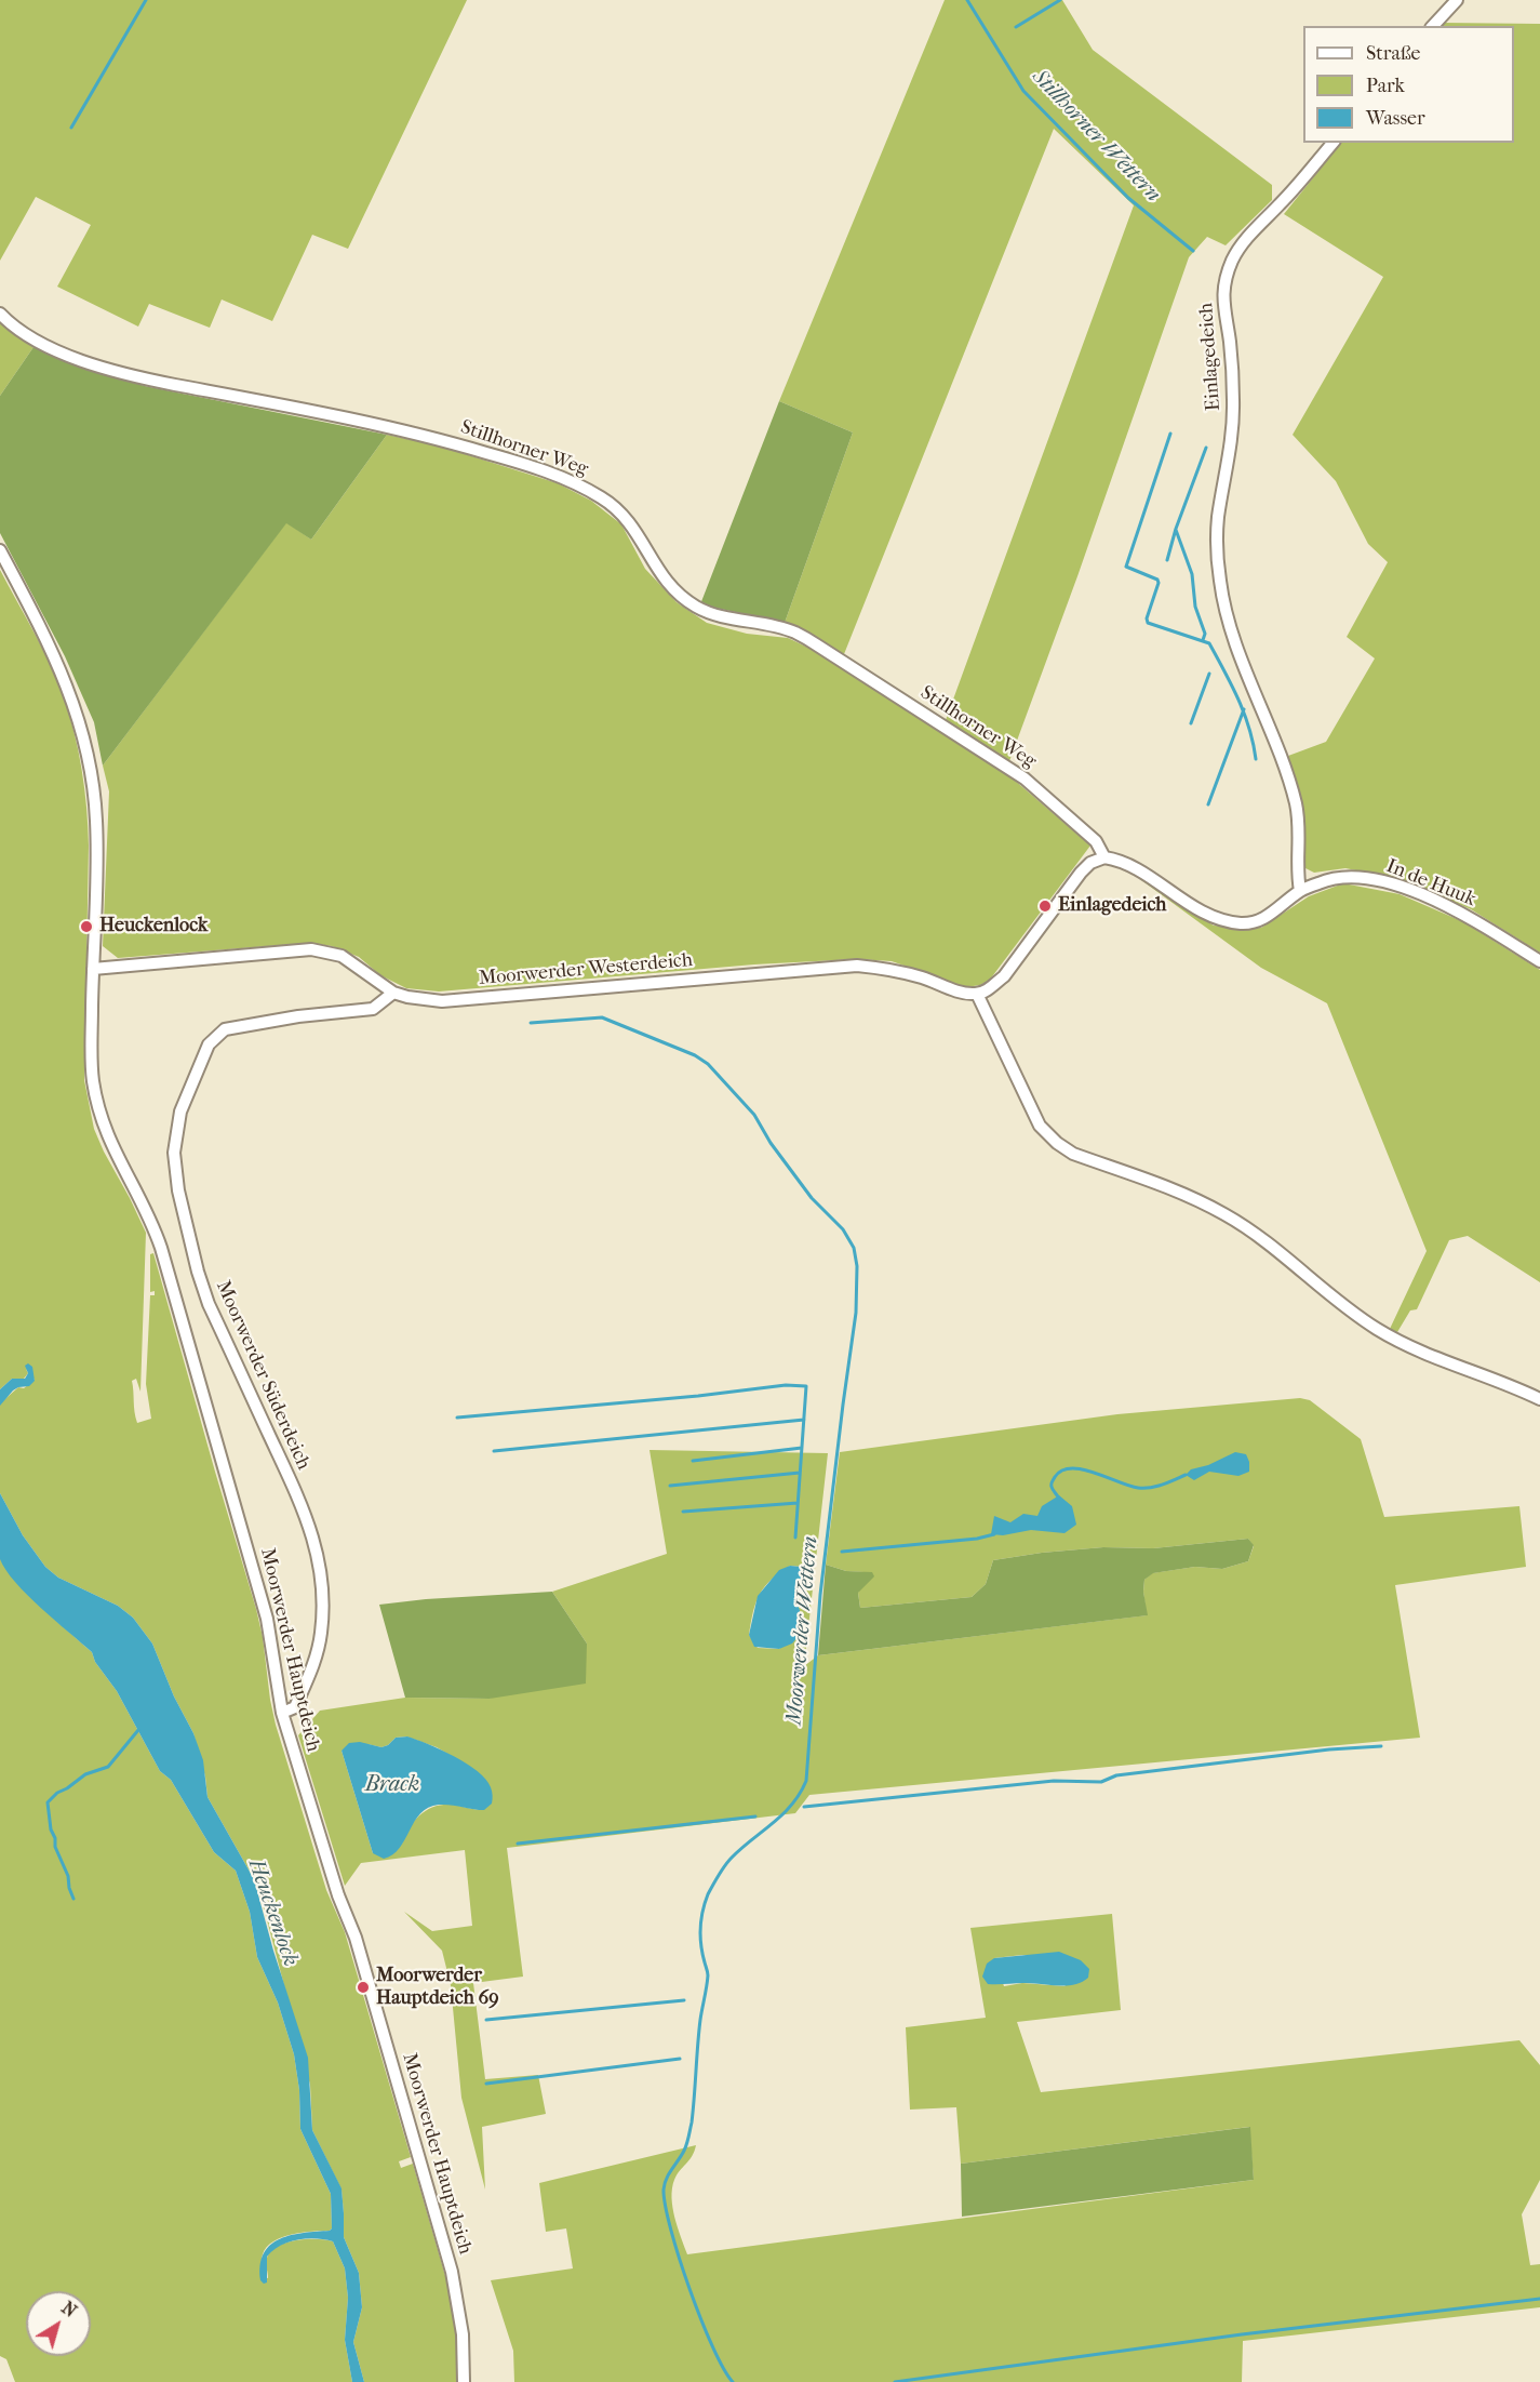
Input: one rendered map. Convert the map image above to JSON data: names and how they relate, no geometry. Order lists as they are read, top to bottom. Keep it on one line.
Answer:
{"streets":{"street":["Einlagedeich","Stillhorner Weg","In de Huuk","Moorwerder Westerdeich","Moorwerder Süderdeich","Moorwerder Hauptdeich"]},"crossings":[["Einlagedeich","In de Huuk"],["Moorwerder Westerdeich","Moorwerder Süderdeich"],["Moorwerder Süderdeich","Moorwerder Hauptdeich"]],"water":["Stillhorner Wettern","Moorwerder Wettern","Brack","Heuckenlock"],"places":["Einlagedeich","Heuckenlock","Moorwerder Hauptdeich 69"],"legend":["Straße","Park","Wasser"],"north":"top right"}
